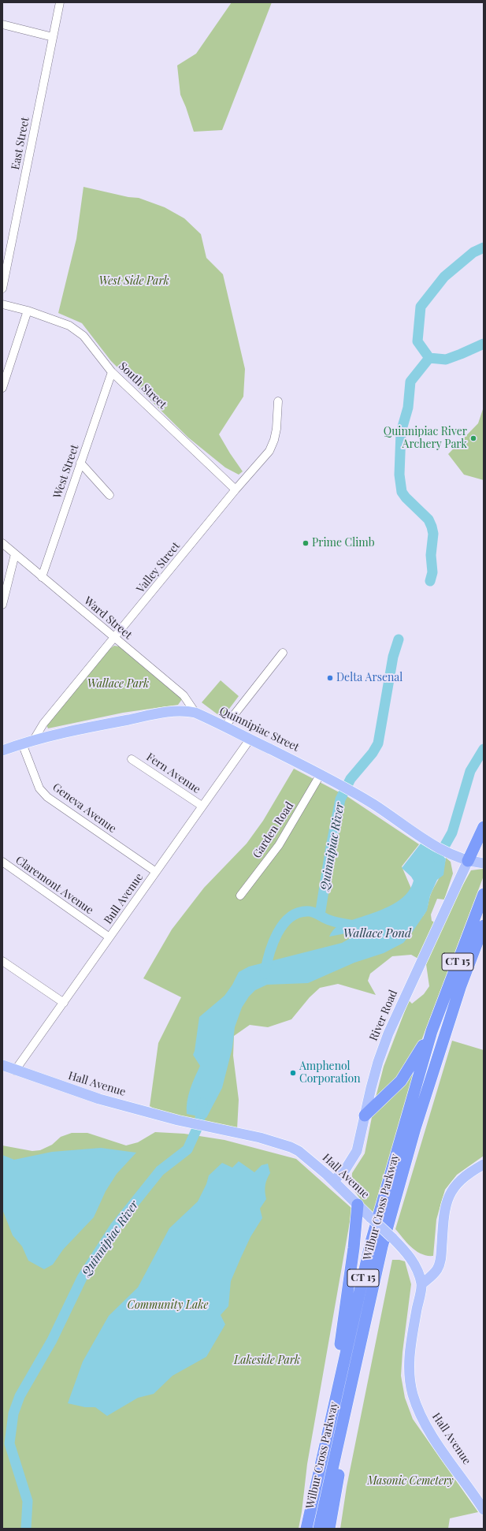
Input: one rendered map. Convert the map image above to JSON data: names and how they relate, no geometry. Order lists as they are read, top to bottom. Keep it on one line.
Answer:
{"streets":{"highway":["CT 15","Wilbur Cross Parkway"],"main road":["Quinnipiac Street","River Road","Hall Avenue"],"street":["East Street","South Street","West Street","Valley Street","Ward Street","Fern Avenue","Geneva Avenue","Garden Road","Claremont Avenue","Bull Avenue"]},"crossings":[["South Street","West Street"],["South Street","Valley Street"],["West Street","Ward Street"],["Valley Street","Ward Street"],["Valley Street","Quinnipiac Street"],["Ward Street","Quinnipiac Street"],["Quinnipiac Street","Geneva Avenue"],["Quinnipiac Street","Garden Road"],["Quinnipiac Street","Bull Avenue"],["Quinnipiac Street","River Road"],["Fern Avenue","Bull Avenue"],["Geneva Avenue","Bull Avenue"],["Claremont Avenue","Bull Avenue"],["Bull Avenue","Hall Avenue"],["River Road","Hall Avenue"]],"water":["Quinnipiac River","Wallace Pond"],"parks":["West Side Park","Wallace Park","Community Lake","Lakeside Park","Masonic Cemetery"],"places":["Quinnipiac River Archery Park","Prime Climb","Delta Arsenal","Amphenol Corporation"]}
